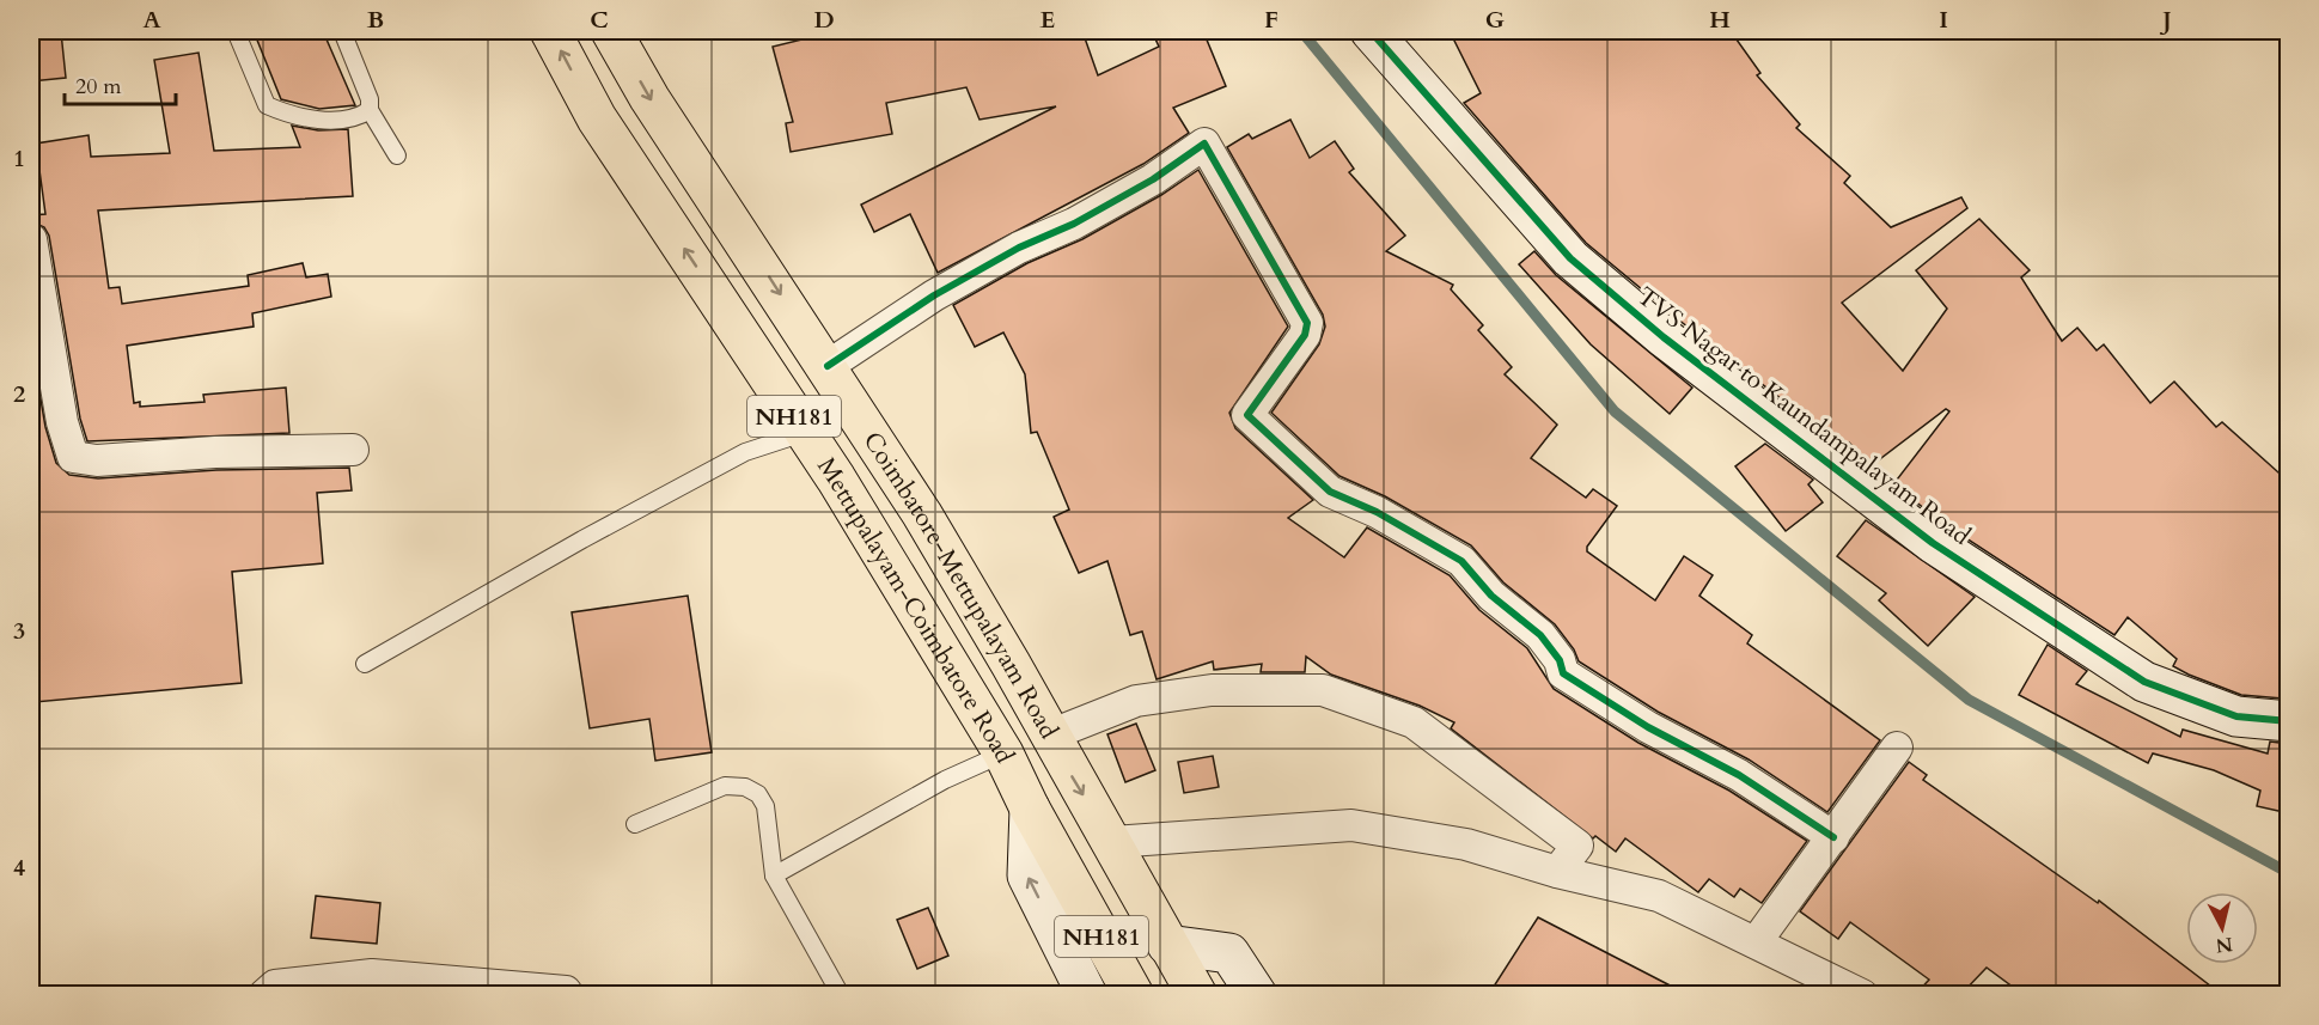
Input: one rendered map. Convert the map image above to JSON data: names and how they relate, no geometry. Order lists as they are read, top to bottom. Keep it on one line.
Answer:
{"streets":{"highway":["NH181","Coimbatore-Mettupalayam Road","Mettupalayam-Coimbatore Road"],"street":["TVS Nagar to Kaundampalayam Road"]},"crossings":[["NH181","Mettupalayam-Coimbatore Road"]],"one_way":["Coimbatore-Mettupalayam Road","Mettupalayam-Coimbatore Road"],"scale_bar":"20 m","north":"bottom","grid":{"columns":["A","B","C","D","E","F","G","H","I","J"],"rows":["1","2","3","4"]}}
